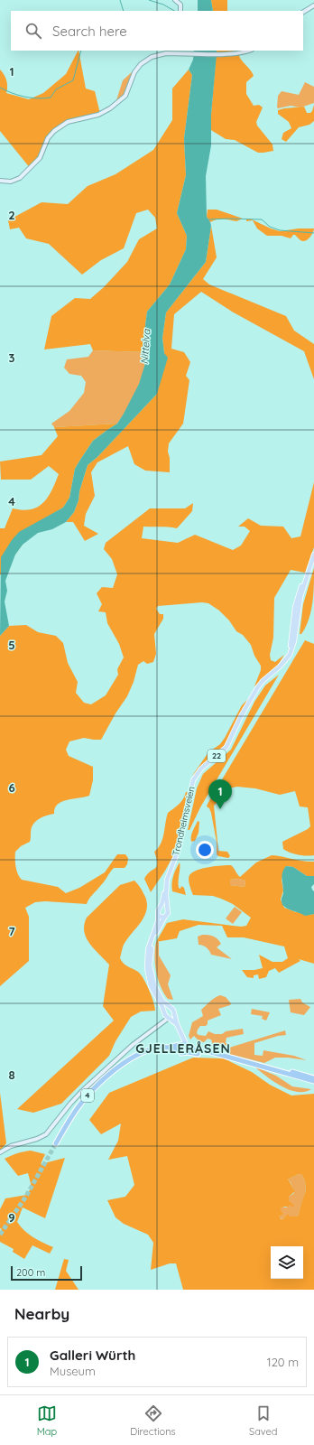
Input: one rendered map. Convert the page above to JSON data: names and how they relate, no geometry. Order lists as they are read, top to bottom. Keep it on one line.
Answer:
{"streets":{"highway":["4"],"main road":["22","Trondheimsveien"]},"crossings":[["22","Trondheimsveien"],["22","4"]],"districts":["GJELLERÅSEN"],"water":["Nittelva"],"scale_bar":"200 m","page":{"search":"Search here","pins":"1","scale":"200 m","heading":"Nearby","list":[{"mark":"1","name":"Galleri Würth","note":"Museum","value":"120 m"}],"nav":["Map","Directions","Saved"]},"grid":{"rows":["1","2","3","4","5","6","7","8","9"]}}
